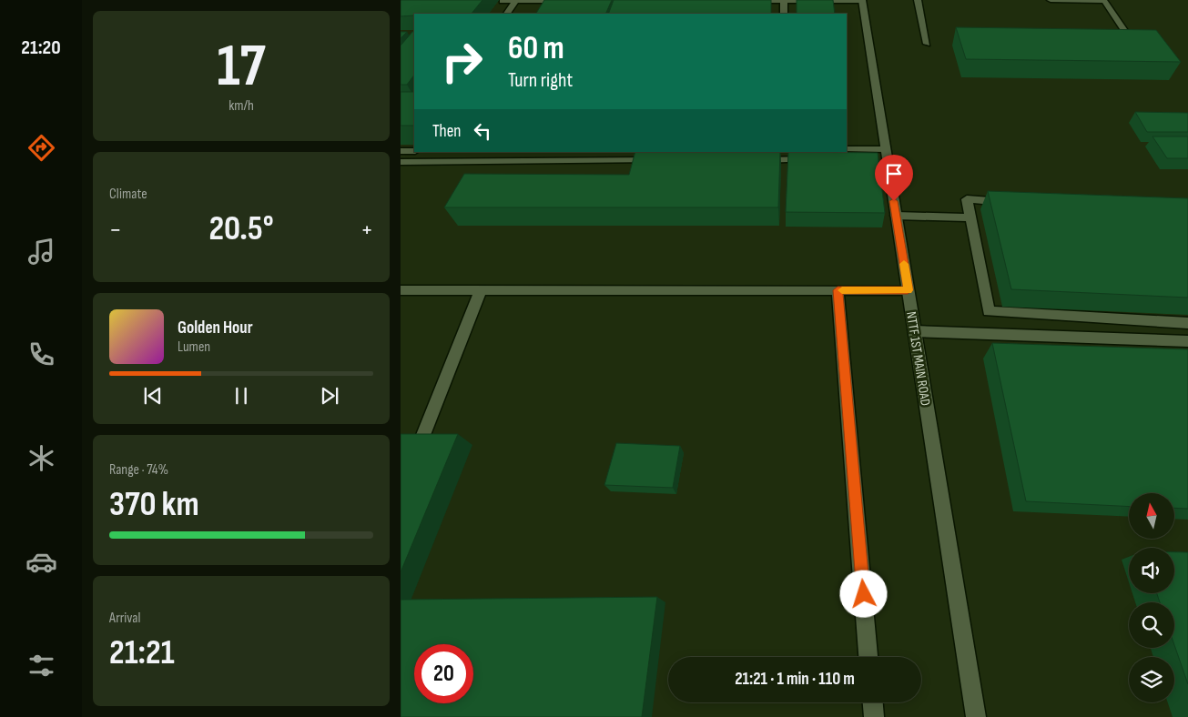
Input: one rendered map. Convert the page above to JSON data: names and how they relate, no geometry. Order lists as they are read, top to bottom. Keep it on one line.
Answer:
{"streets":{"street":["NTTF 1ST MAIN ROAD"]},"north":"top","page":{"tabs":"21:20","tile":[["17","km/h"],"Climate",["Range · 74%","370 km"],["Arrival","21:21"]],"turn":["60 m","Turn right"],"then":"Then","heat":["−","20.5°","+"],"song":["Golden Hour","Lumen"],"limit":"20","trip":"21:21 · 1 min · 110 m"}}
